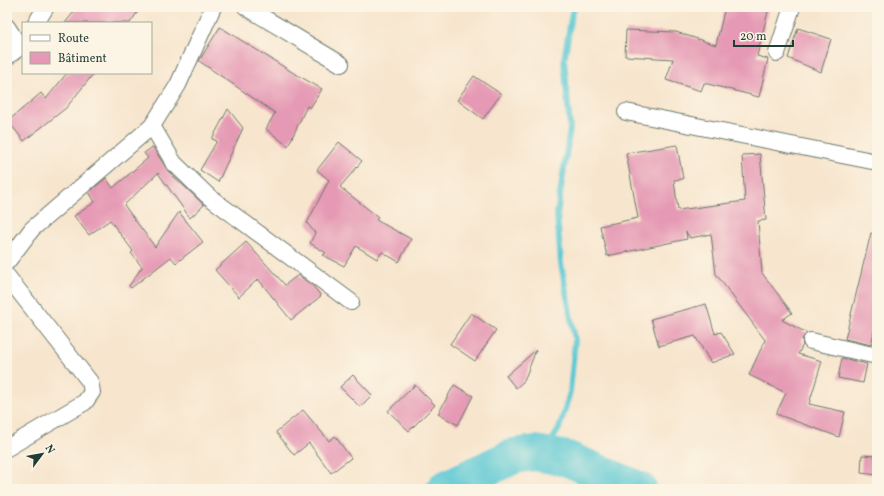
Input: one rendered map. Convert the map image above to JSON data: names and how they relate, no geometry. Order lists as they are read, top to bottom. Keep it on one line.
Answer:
{"legend":["Route","Bâtiment"],"scale_bar":"20 m","north":"top right"}
